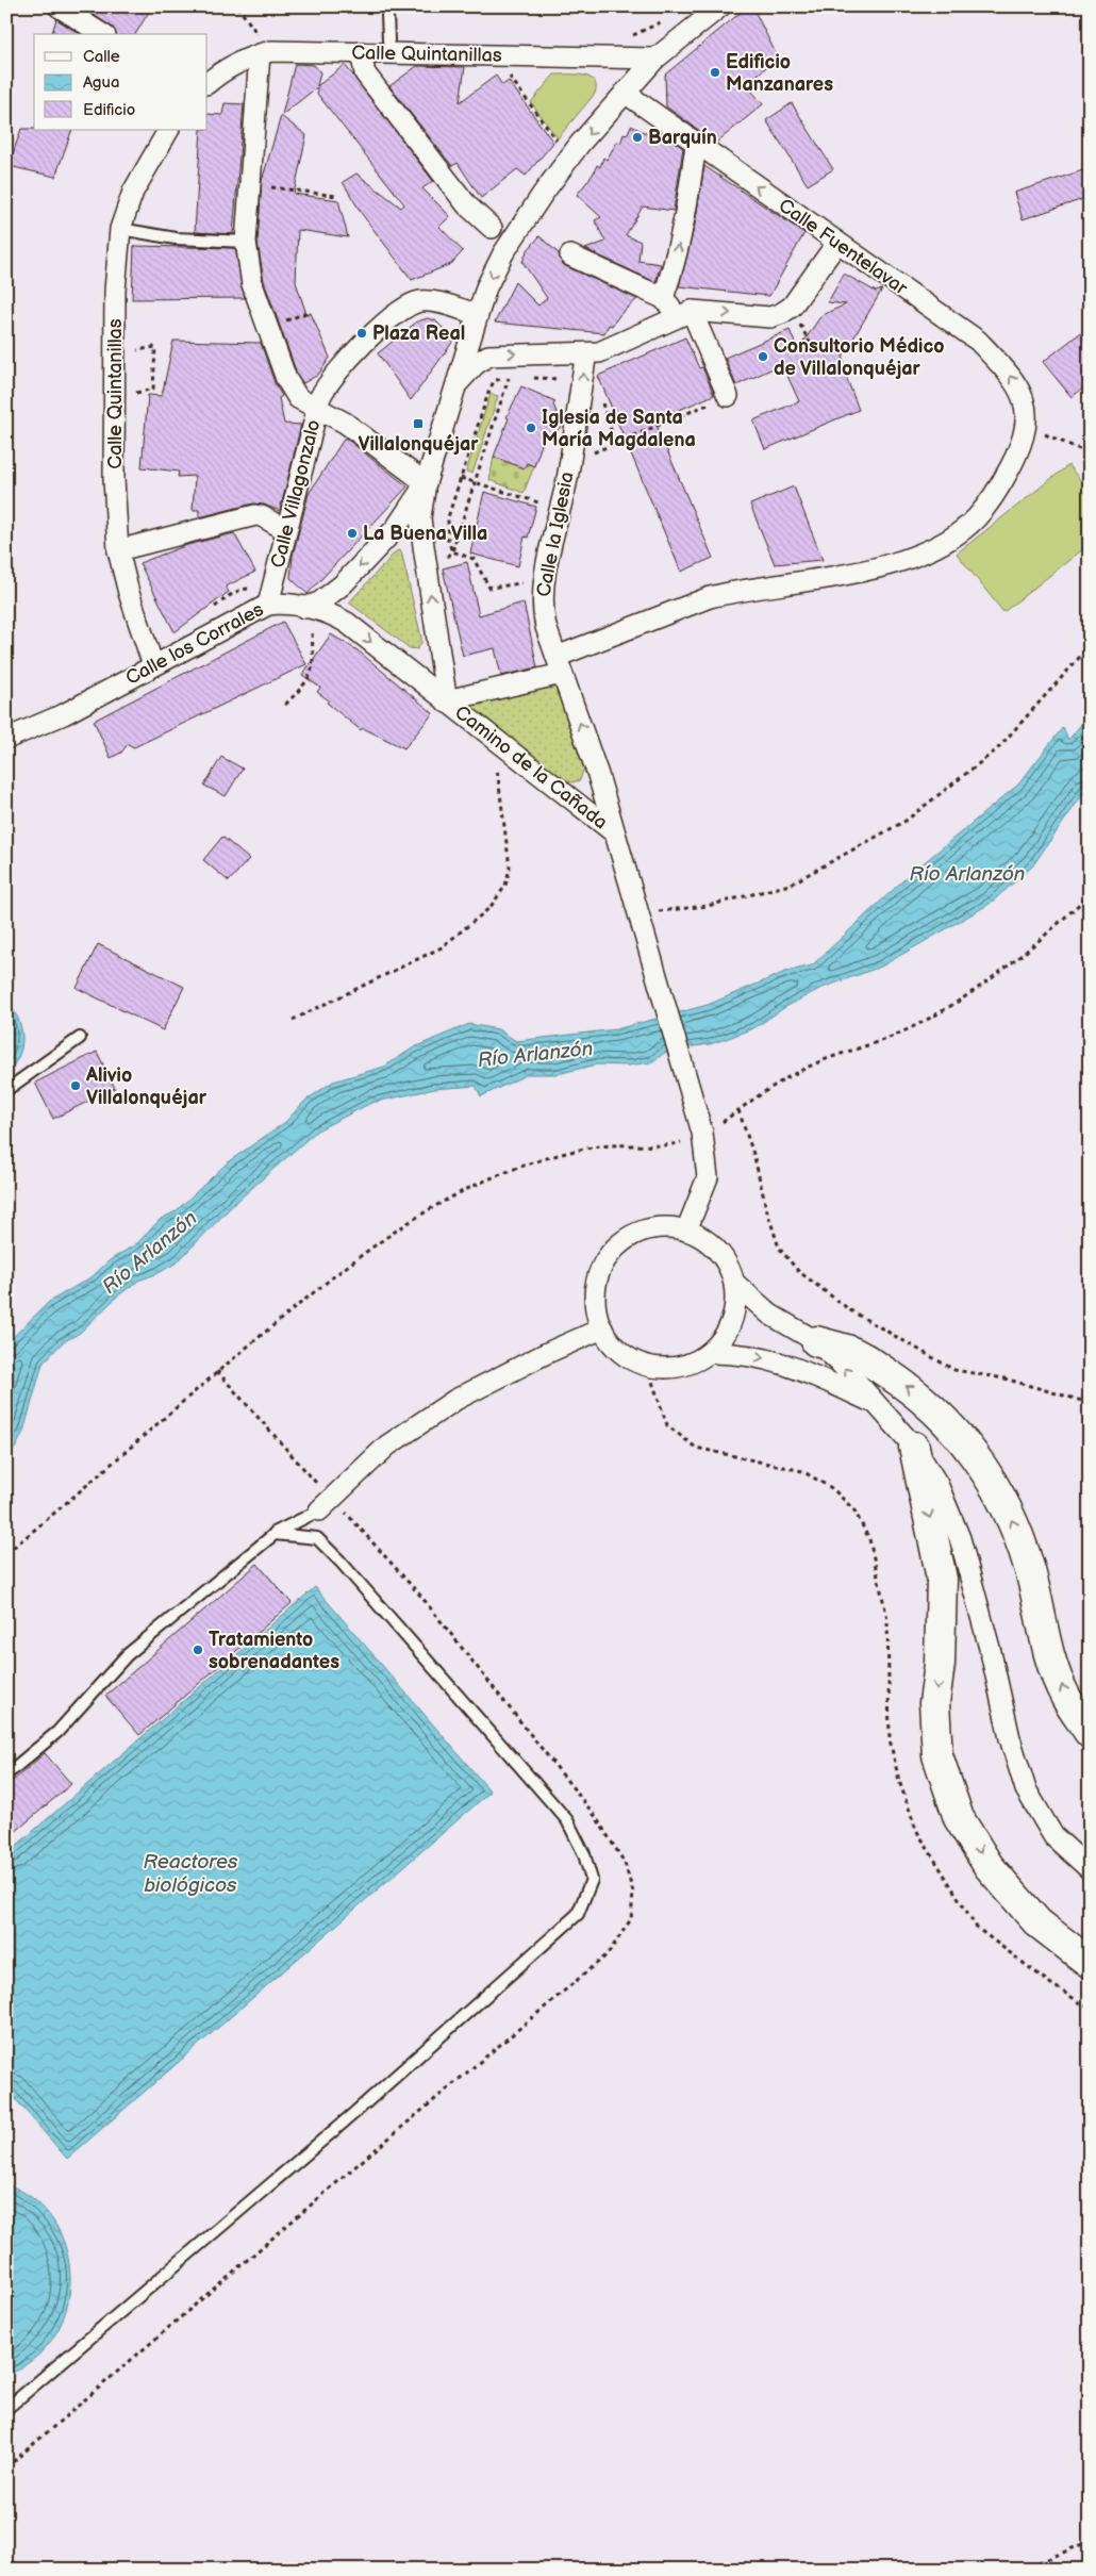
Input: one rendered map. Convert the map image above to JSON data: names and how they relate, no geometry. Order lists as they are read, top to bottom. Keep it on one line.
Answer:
{"streets":{"street":["Calle Quintanillas","Calle Fuentelavar","Calle Villagonzalo","Calle la Iglesia","Calle los Corrales","Camino de la Cañada"]},"crossings":[["Calle Quintanillas","Calle Villagonzalo"],["Calle Quintanillas","Calle los Corrales"],["Calle Fuentelavar","Calle la Iglesia"],["Calle Fuentelavar","Camino de la Cañada"],["Calle Villagonzalo","Calle los Corrales"],["Calle la Iglesia","Camino de la Cañada"],["Calle los Corrales","Camino de la Cañada"]],"water":["Río Arlanzón","Reactores biológicos"],"places":{"other":["Edificio Manzanares","Barquín","Plaza Real","Consultorio Médico de Villalonquéjar","Iglesia de Santa María Magdalena","La Buena Villa","Alivio Villalonquéjar","Tratamiento sobrenadantes"],"transit":["Villalonquéjar"]},"legend":["Calle","Agua","Edificio"]}
